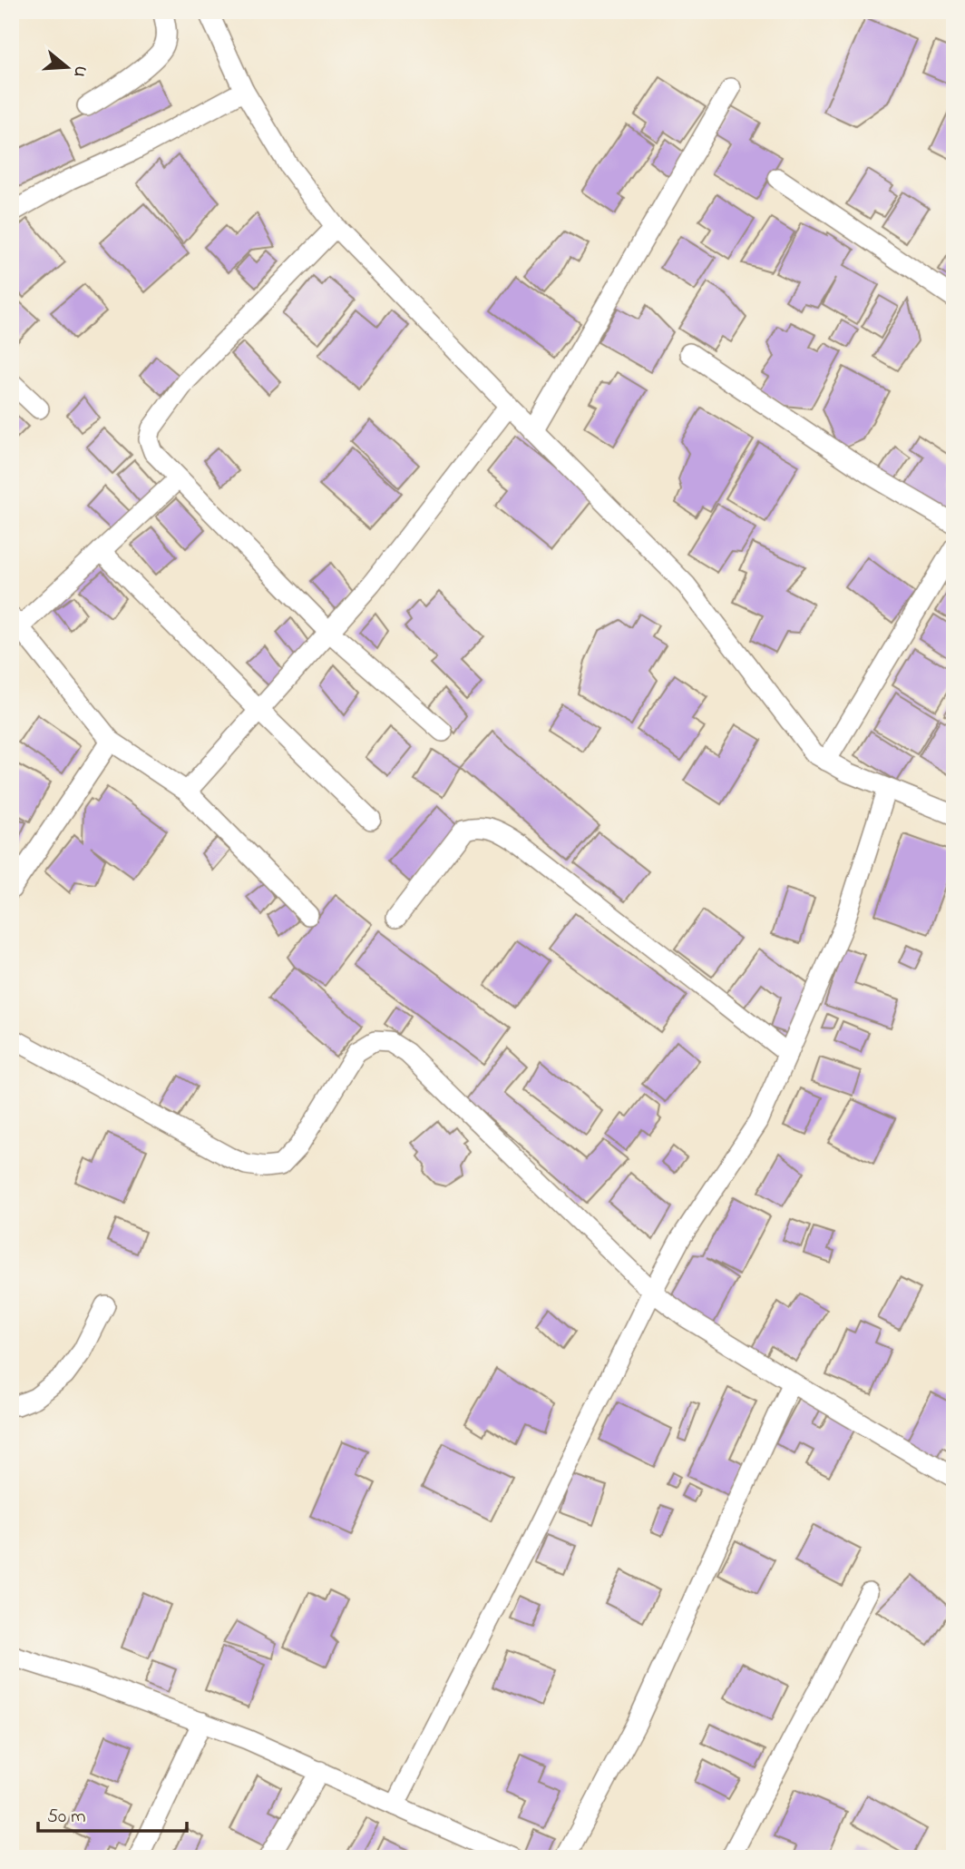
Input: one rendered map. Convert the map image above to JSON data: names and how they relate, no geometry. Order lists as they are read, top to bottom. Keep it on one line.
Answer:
{"scale_bar":"50 m","north":"right"}
